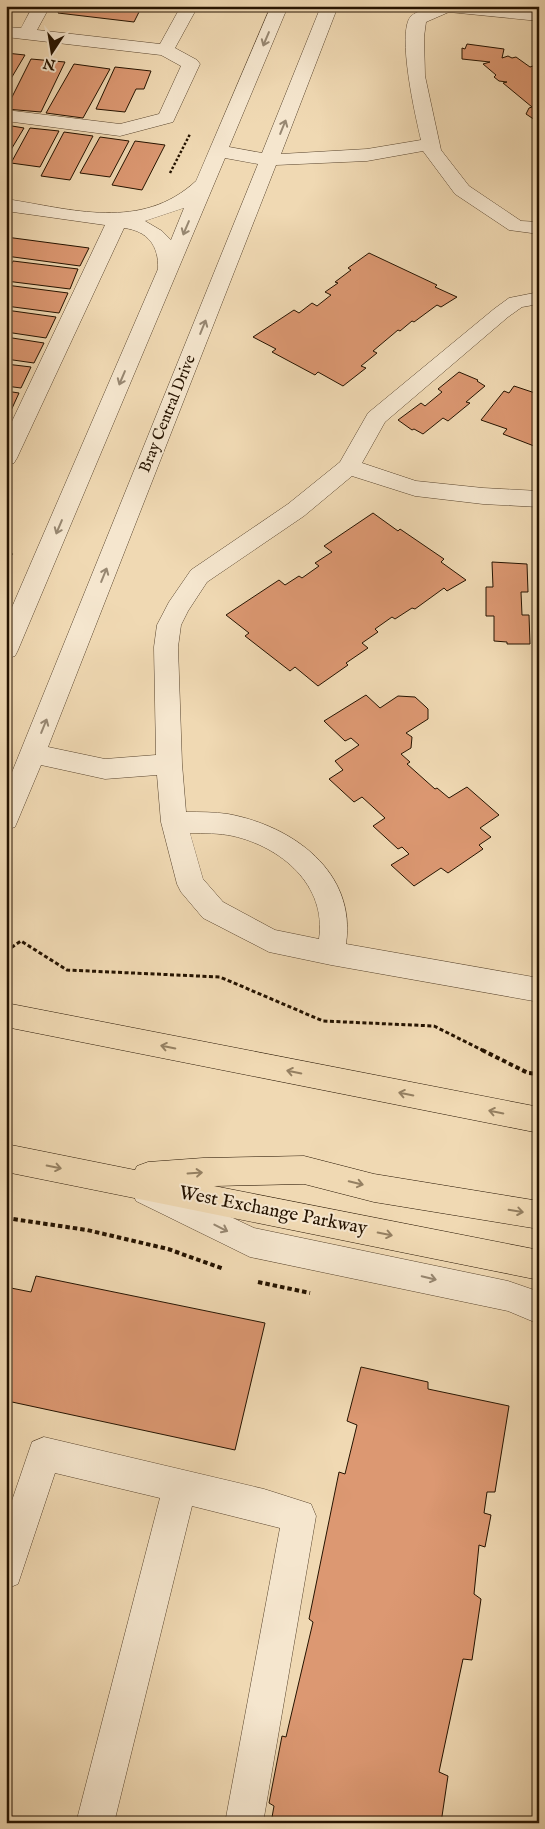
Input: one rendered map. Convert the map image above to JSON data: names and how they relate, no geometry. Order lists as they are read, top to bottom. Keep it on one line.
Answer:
{"streets":{"main road":["West Exchange Parkway"],"street":["Bray Central Drive"]},"north":"bottom"}
